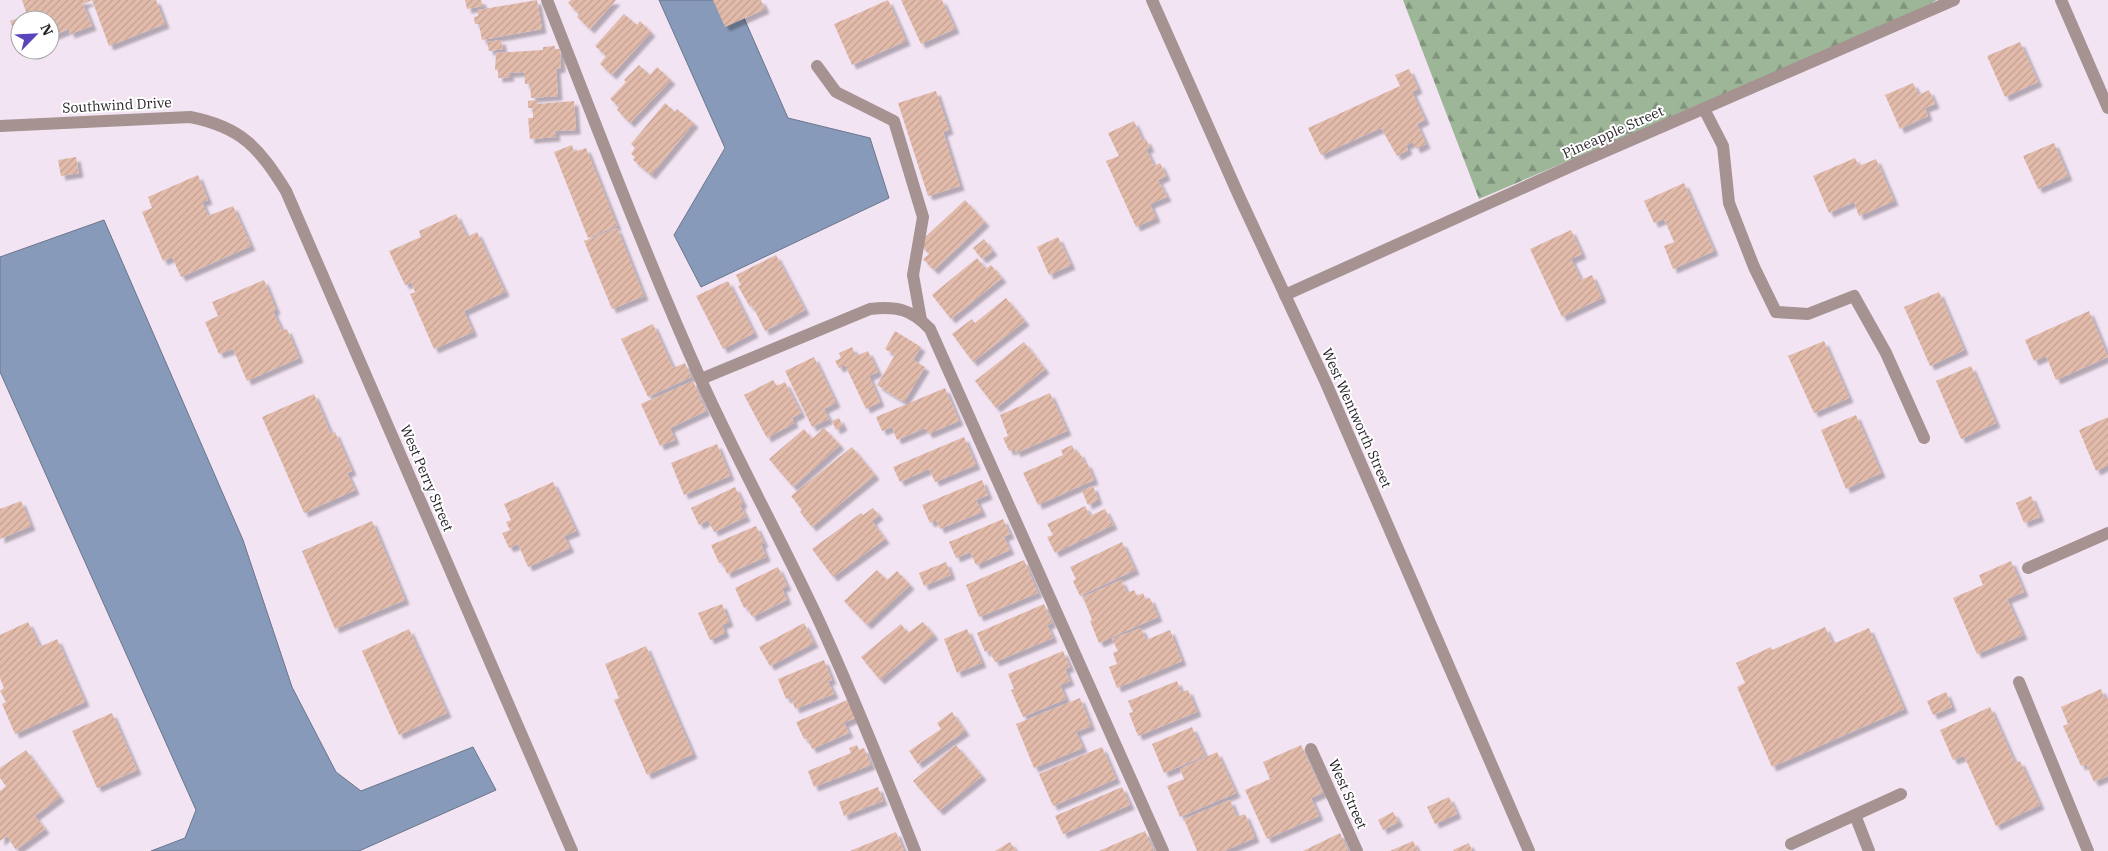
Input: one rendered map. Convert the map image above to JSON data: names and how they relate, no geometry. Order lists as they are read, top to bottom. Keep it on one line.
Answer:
{"streets":{"street":["Southwind Drive","Pineapple Street","West Wentworth Street","West Perry Street","West Street"]},"crossings":[["Southwind Drive","West Perry Street"],["Pineapple Street","West Wentworth Street"]],"north":"top right"}
